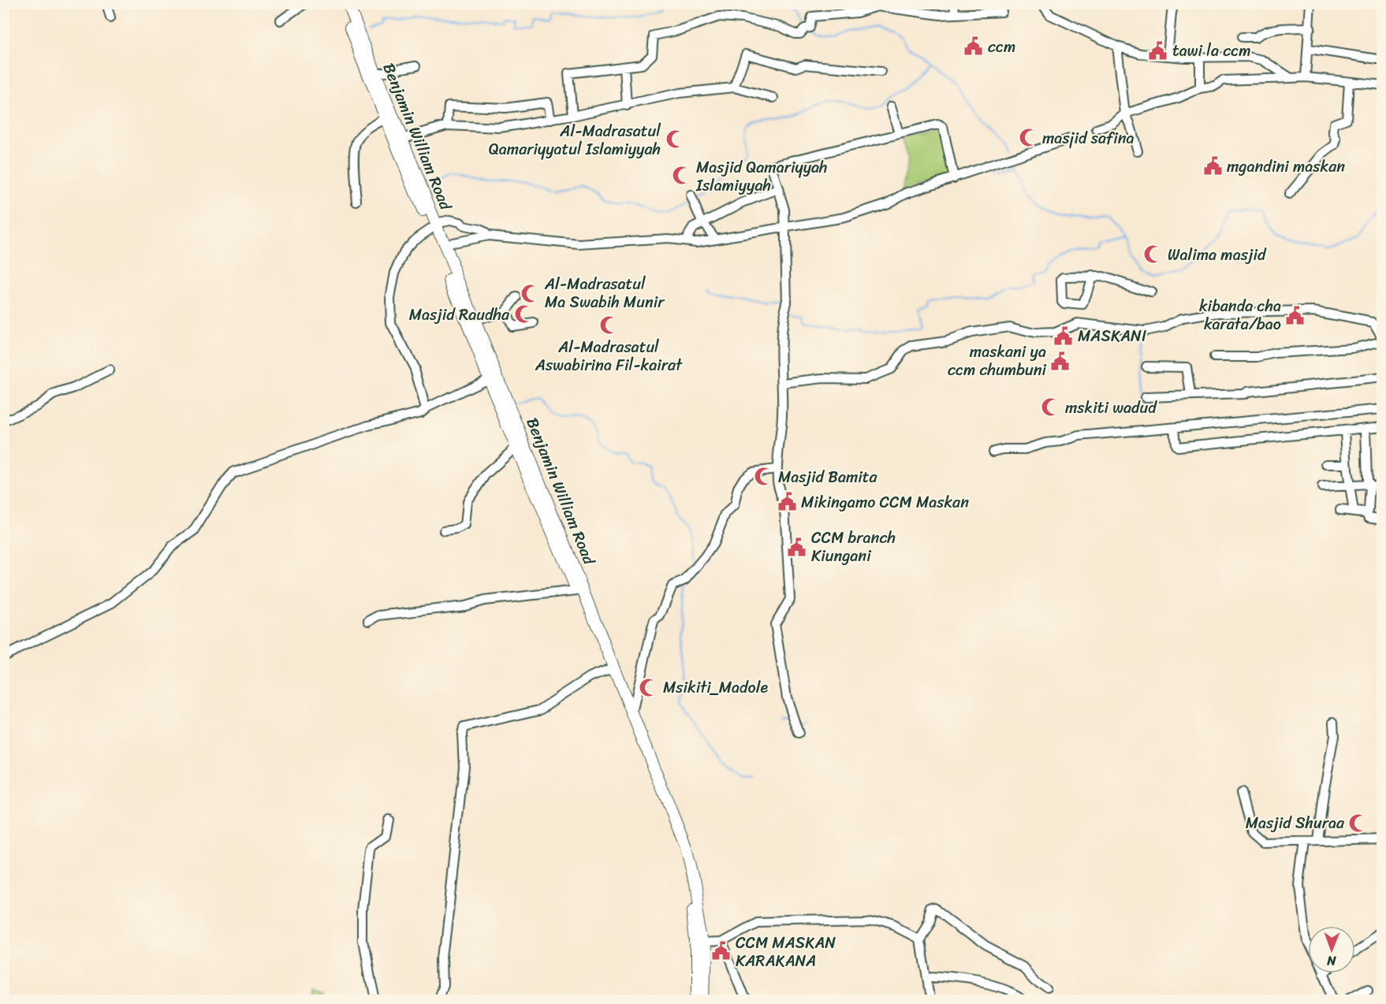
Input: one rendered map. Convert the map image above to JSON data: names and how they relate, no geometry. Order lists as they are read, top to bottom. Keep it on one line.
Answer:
{"streets":{"main road":["Benjamin William Road"]},"places":{"public building":["ccm","tawi la ccm","mgandini maskan","kibanda cha karata/bao","MASKANI","maskani ya ccm chumbuni","Mikingamo CCM Maskan","CCM branch Kiungani","CCM MASKAN KARAKANA"],"mosque":["masjid safina","Al-Madrasatul Qamariyyatul Islamiyyah","Masjid Qamariyyah Islamiyyah","Walima masjid","Al-Madrasatul Ma Swabih Munir","Masjid Raudha","Al-Madrasatul Aswabirina Fil-kairat","mskiti wadud","Masjid Bamita","Msikiti_Madole","Masjid Shuraa"]},"north":"bottom"}
